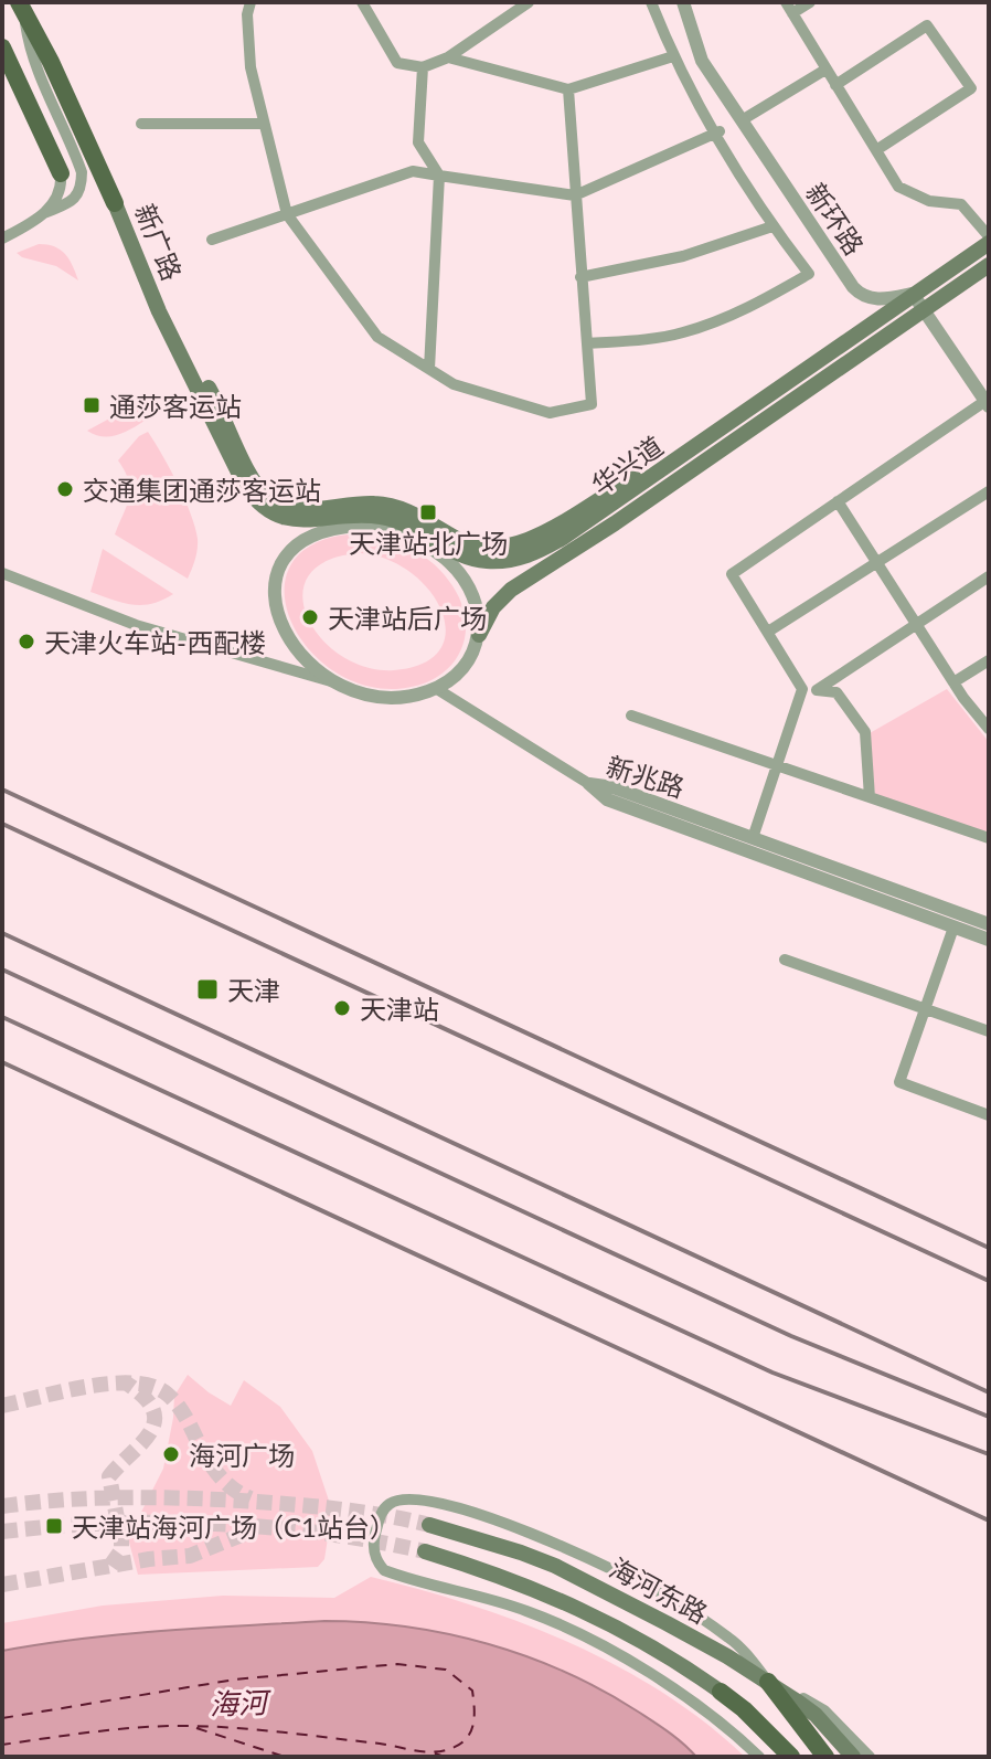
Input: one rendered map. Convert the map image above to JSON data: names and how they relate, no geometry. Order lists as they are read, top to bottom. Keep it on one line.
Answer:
{"streets":{"main road":["新广路","华兴道","海河东路"],"street":["新环路","新兆路"]},"crossings":[["新环路","华兴道"],["新广路","华兴道"]],"water":["海河"],"places":{"transit":["通莎客运站","天津站北广场","天津","天津站海河广场（C1站台）"],"other":["交通集团通莎客运站","天津站后广场","天津火车站-西配楼","天津站","海河广场"]}}
